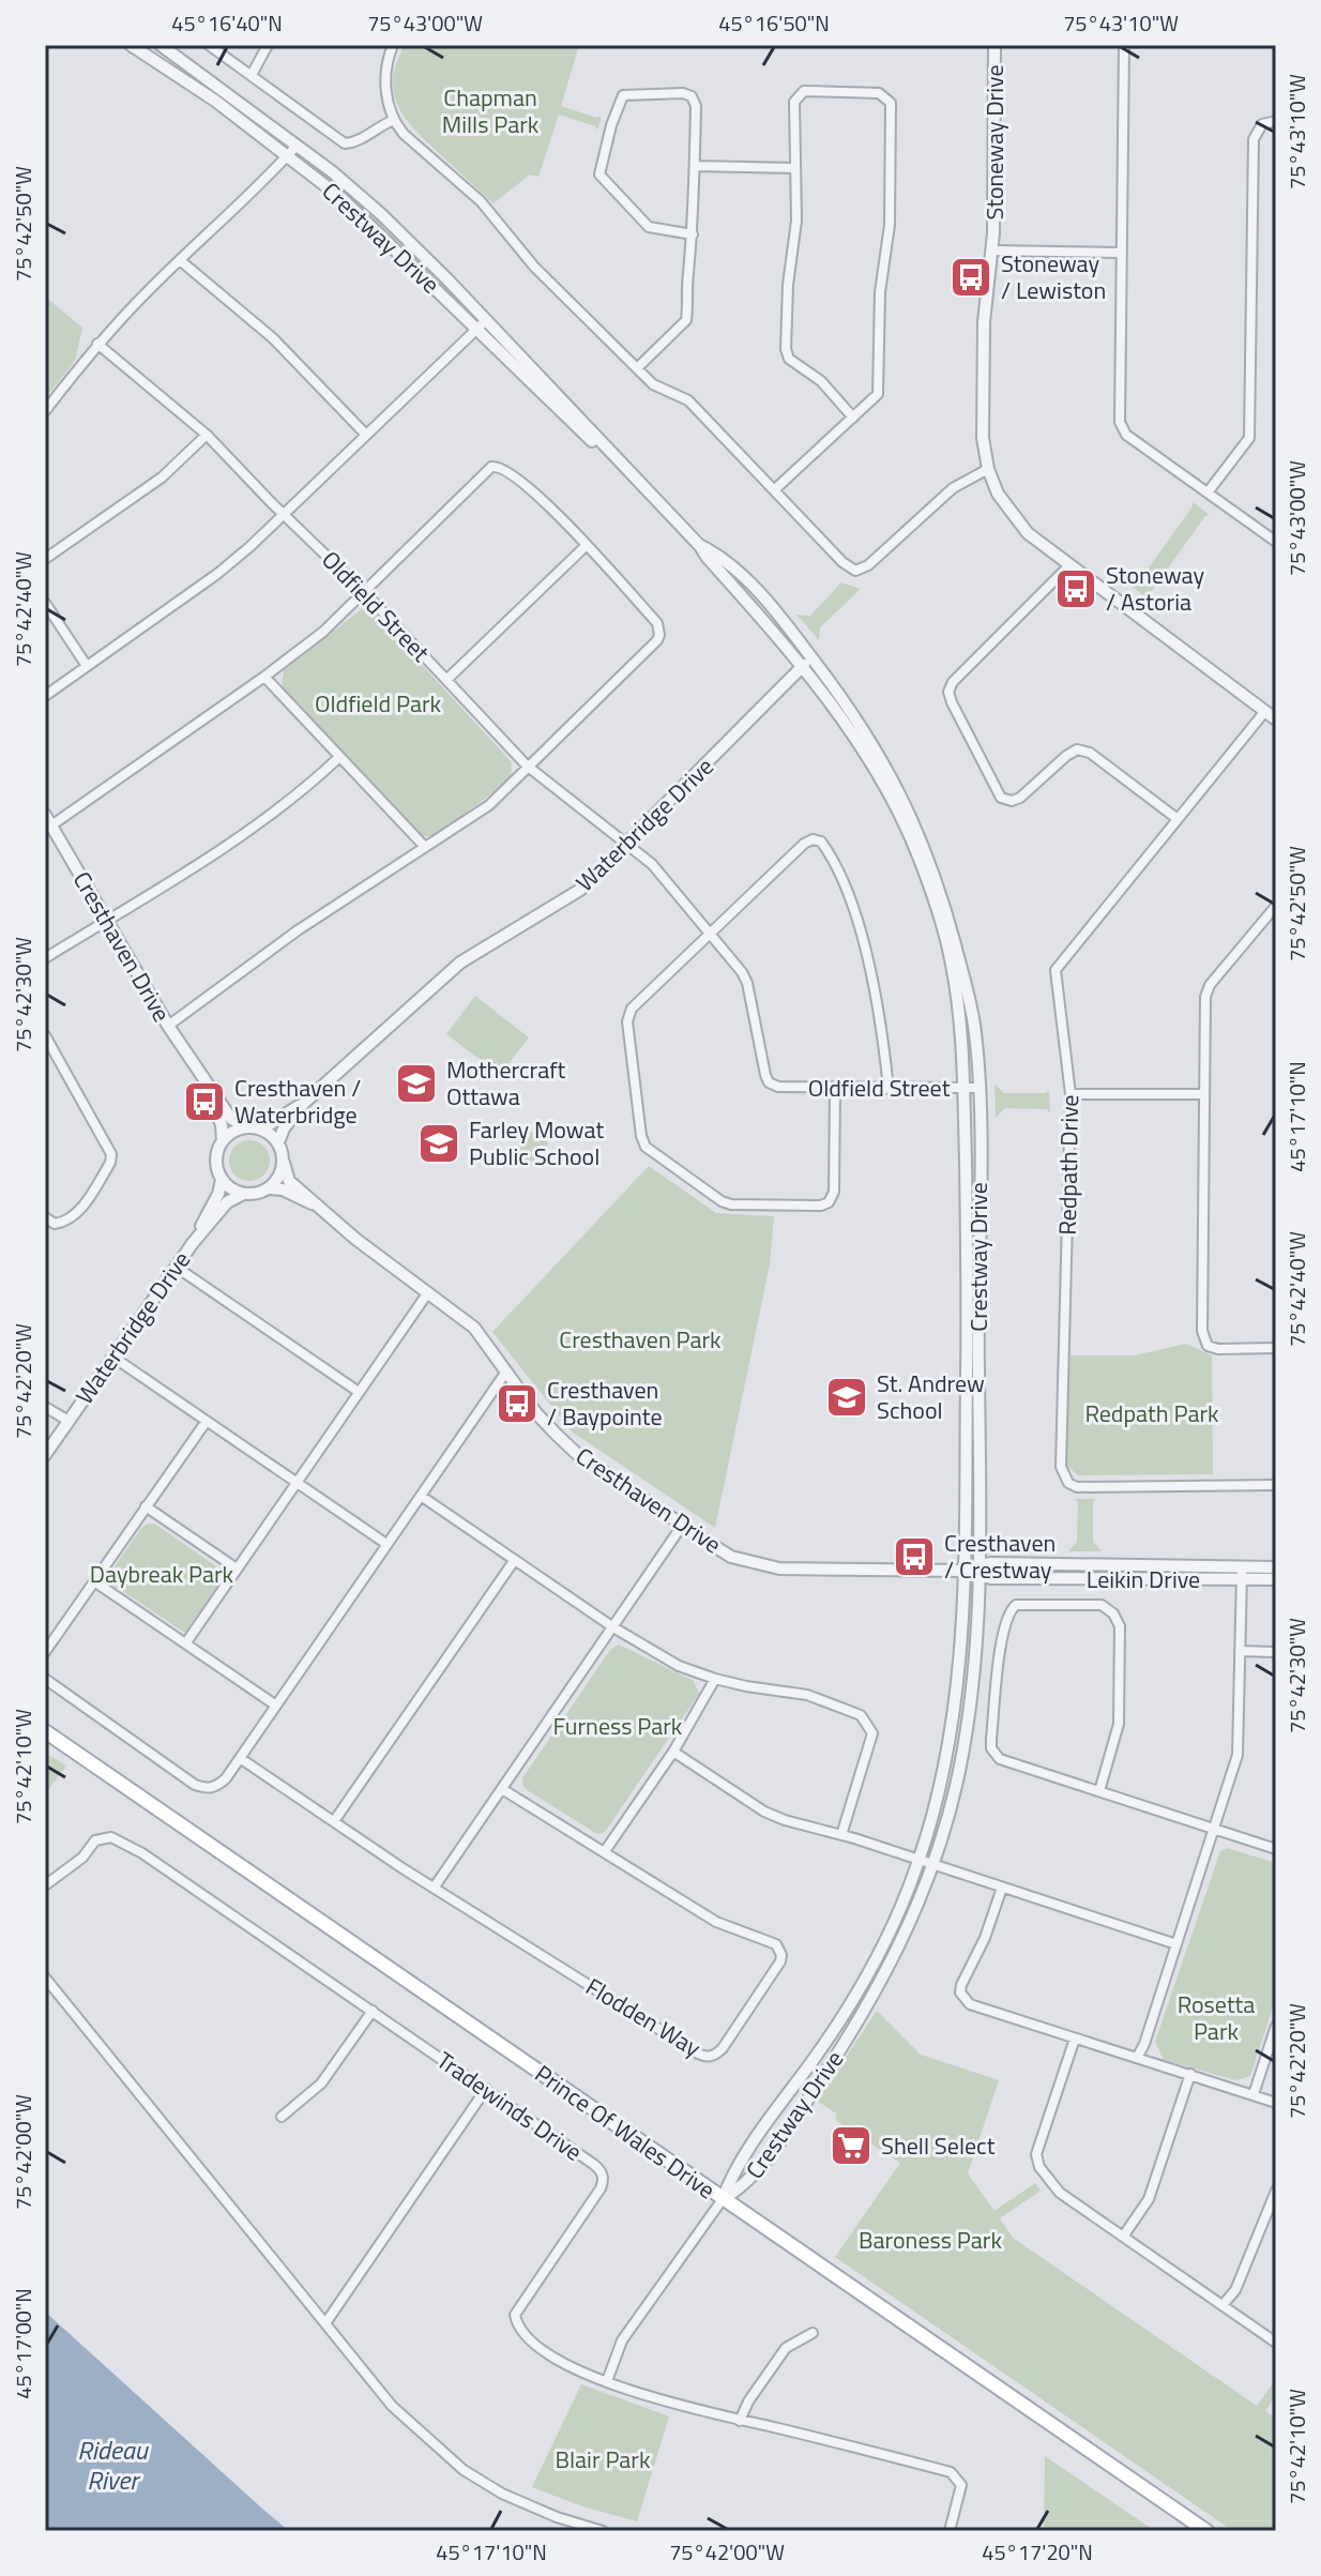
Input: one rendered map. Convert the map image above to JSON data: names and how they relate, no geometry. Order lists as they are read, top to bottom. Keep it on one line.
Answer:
{"streets":{"main road":["Prince Of Wales Drive"],"street":["Stoneway Drive","Crestway Drive","Oldfield Street","Waterbridge Drive","Cresthaven Drive","Redpath Drive","Leikin Drive","Flodden Way","Tradewinds Drive"]},"crossings":[["Stoneway Drive","Redpath Drive"],["Crestway Drive","Oldfield Street"],["Crestway Drive","Waterbridge Drive"],["Crestway Drive","Cresthaven Drive"],["Crestway Drive","Leikin Drive"],["Crestway Drive","Prince Of Wales Drive"],["Oldfield Street","Waterbridge Drive"],["Waterbridge Drive","Cresthaven Drive"],["Cresthaven Drive","Leikin Drive"]],"water":["Rideau River"],"parks":["Chapman Mills Park","Oldfield Park","Cresthaven Park","Redpath Park","Daybreak Park","Furness Park","Rosetta Park","Baroness Park","Blair Park"],"places":{"bus stop":["Stoneway / Lewiston","Stoneway / Astoria","Cresthaven / Waterbridge","Cresthaven / Baypointe","Cresthaven / Crestway"],"school or university":["Mothercraft Ottawa","Farley Mowat Public School","St. Andrew School"],"supermarket":["Shell Select"]},"coordinates":["45°16'40\"N","75°43'00\"W","45°16'50\"N","75°43'10\"W","75°42'50\"W","75°42'40\"W","75°42'30\"W","45°17'10\"N","75°42'20\"W","75°42'10\"W","75°42'00\"W","45°17'00\"N","45°17'20\"N"]}
